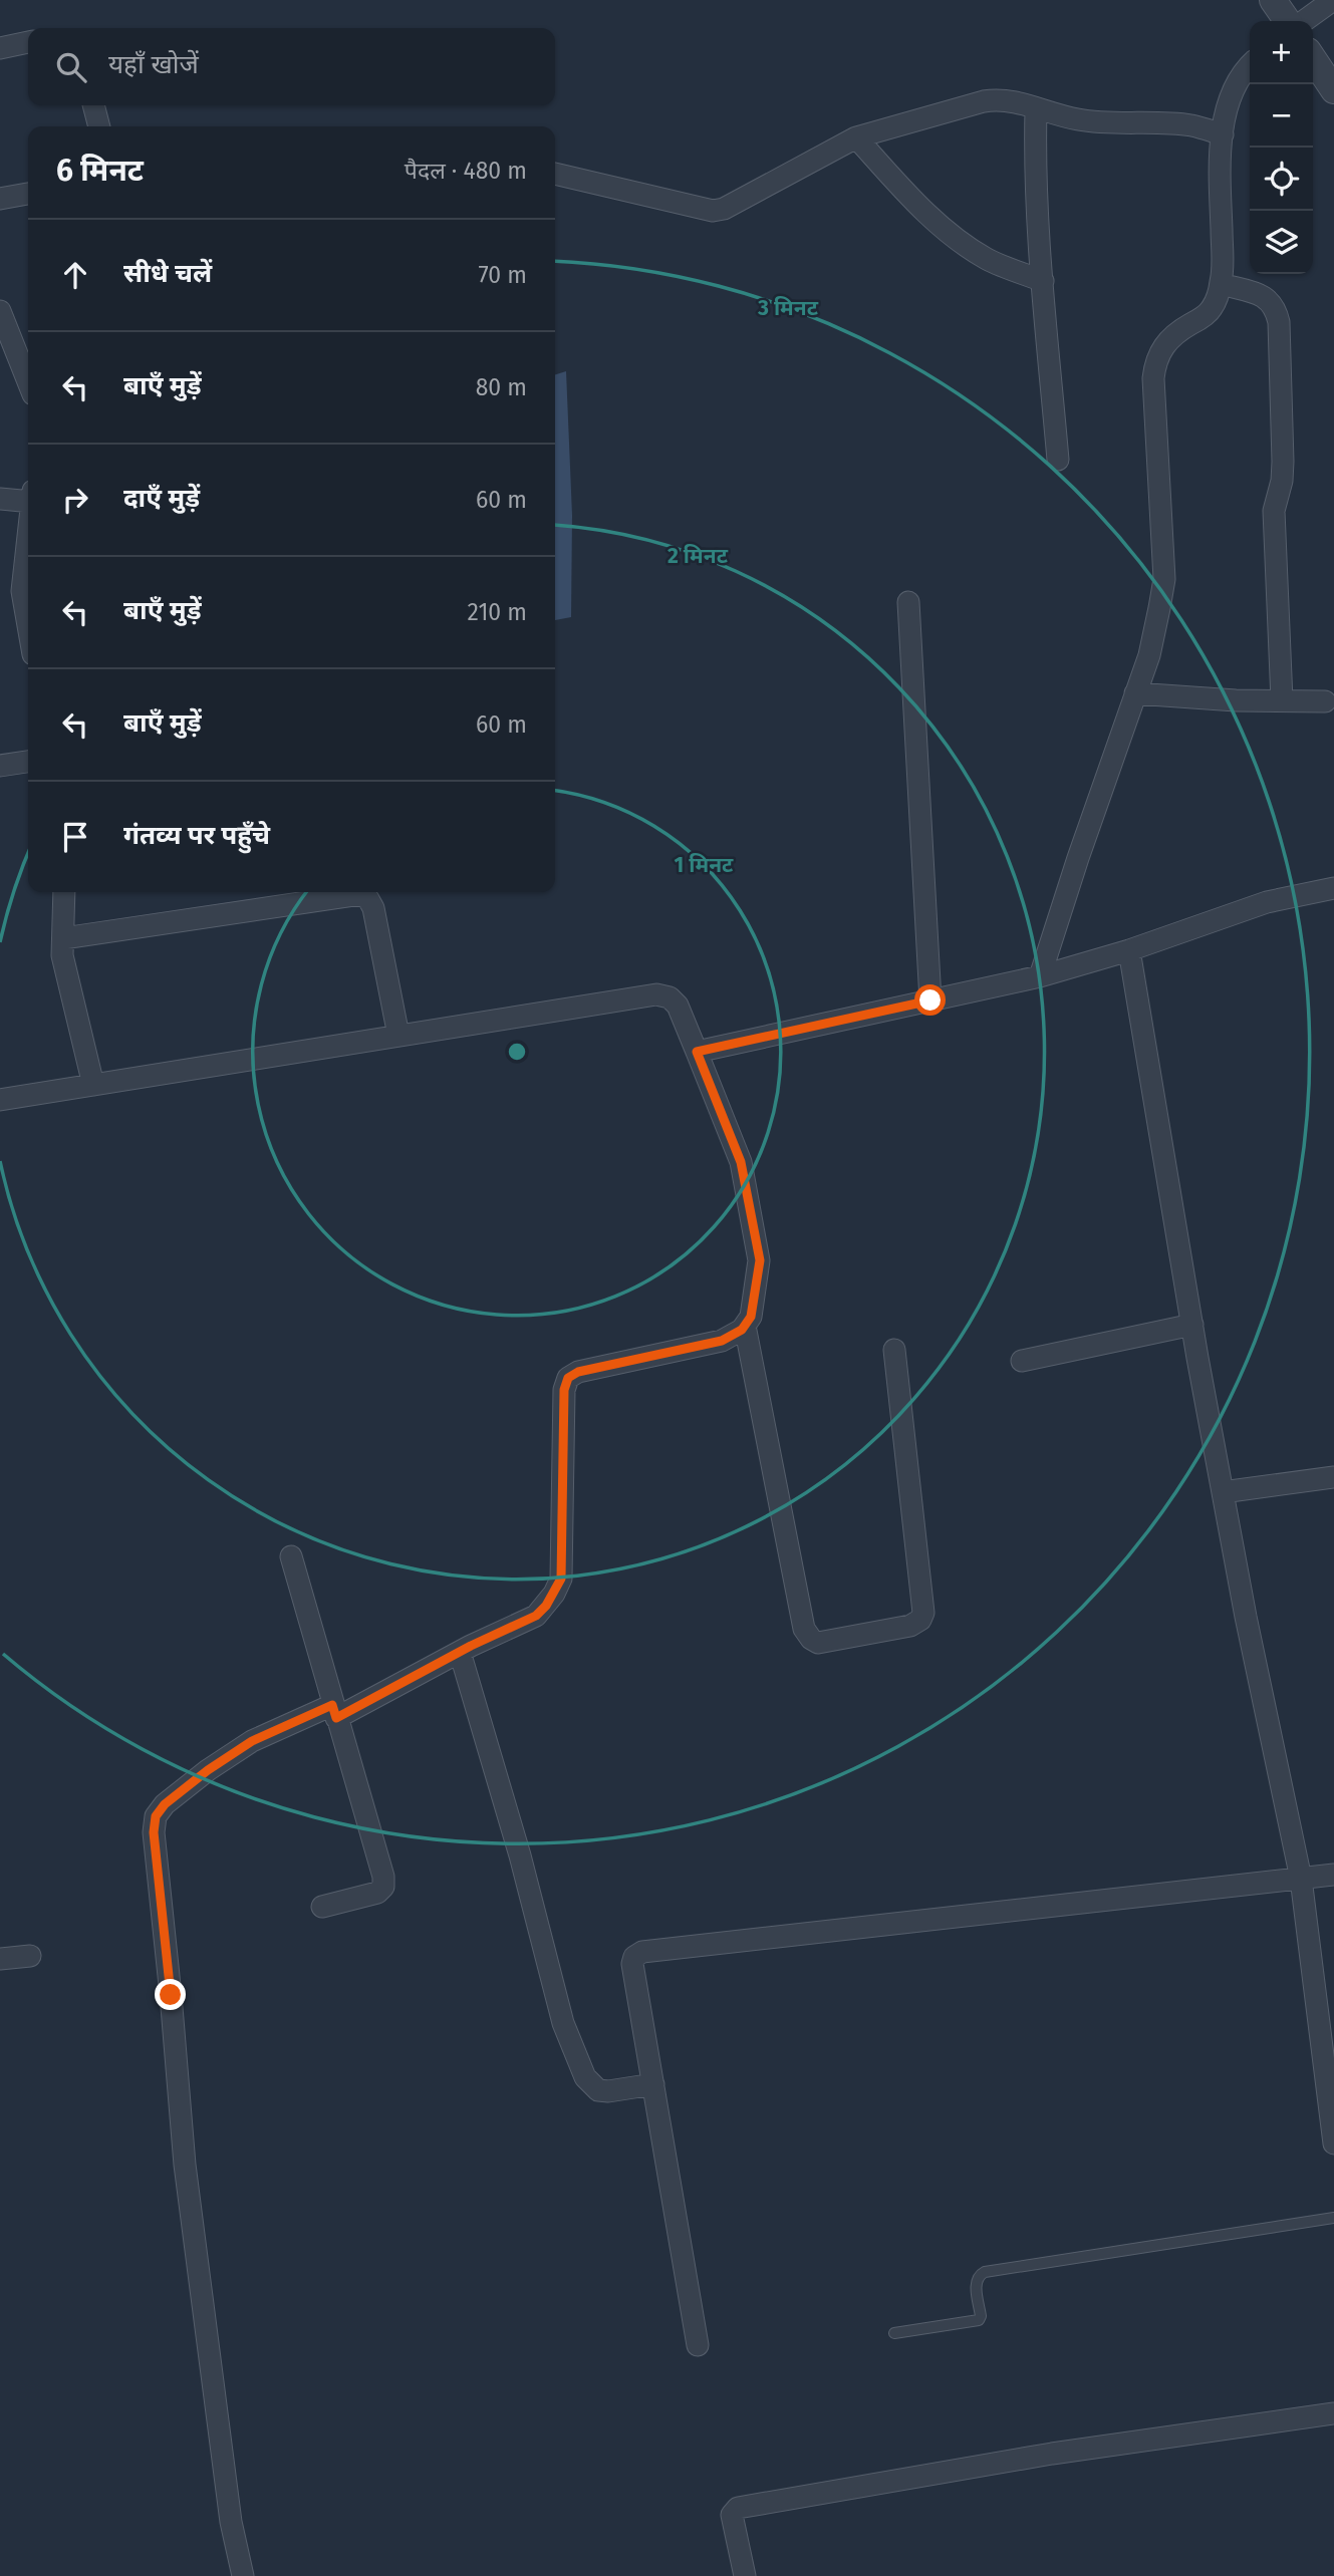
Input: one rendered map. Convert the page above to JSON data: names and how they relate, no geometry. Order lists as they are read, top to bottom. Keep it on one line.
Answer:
{"page":{"map_buttons":["+","−"],"search":"यहाँ खोजें","heading":["6 मिनट","पैदल · 480 m"],"list":[["सीधे चलें","70 m"],["बाएँ मुड़ें","80 m"],["दाएँ मुड़ें","60 m"],["बाएँ मुड़ें","210 m"],["बाएँ मुड़ें","60 m"],"गंतव्य पर पहुँचे"]},"rings":["3 मिनट","2 मिनट","1 मिनट"]}
